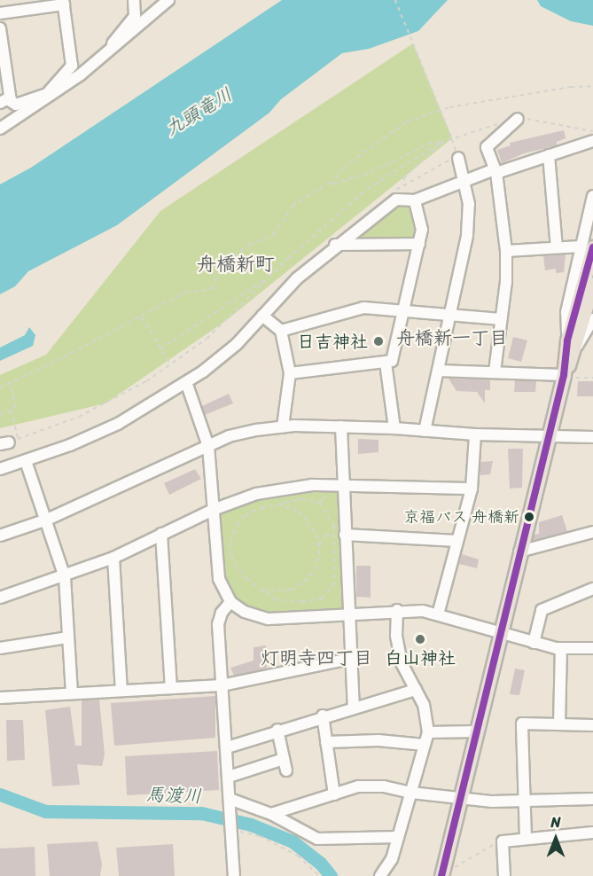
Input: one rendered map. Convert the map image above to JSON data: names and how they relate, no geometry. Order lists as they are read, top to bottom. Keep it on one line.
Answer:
{"districts":["舟橋新町","舟橋新一丁目","灯明寺四丁目"],"water":["九頭竜川","馬渡川"],"places":["日吉神社","京福バス 舟橋新","白山神社"],"north":"top"}
